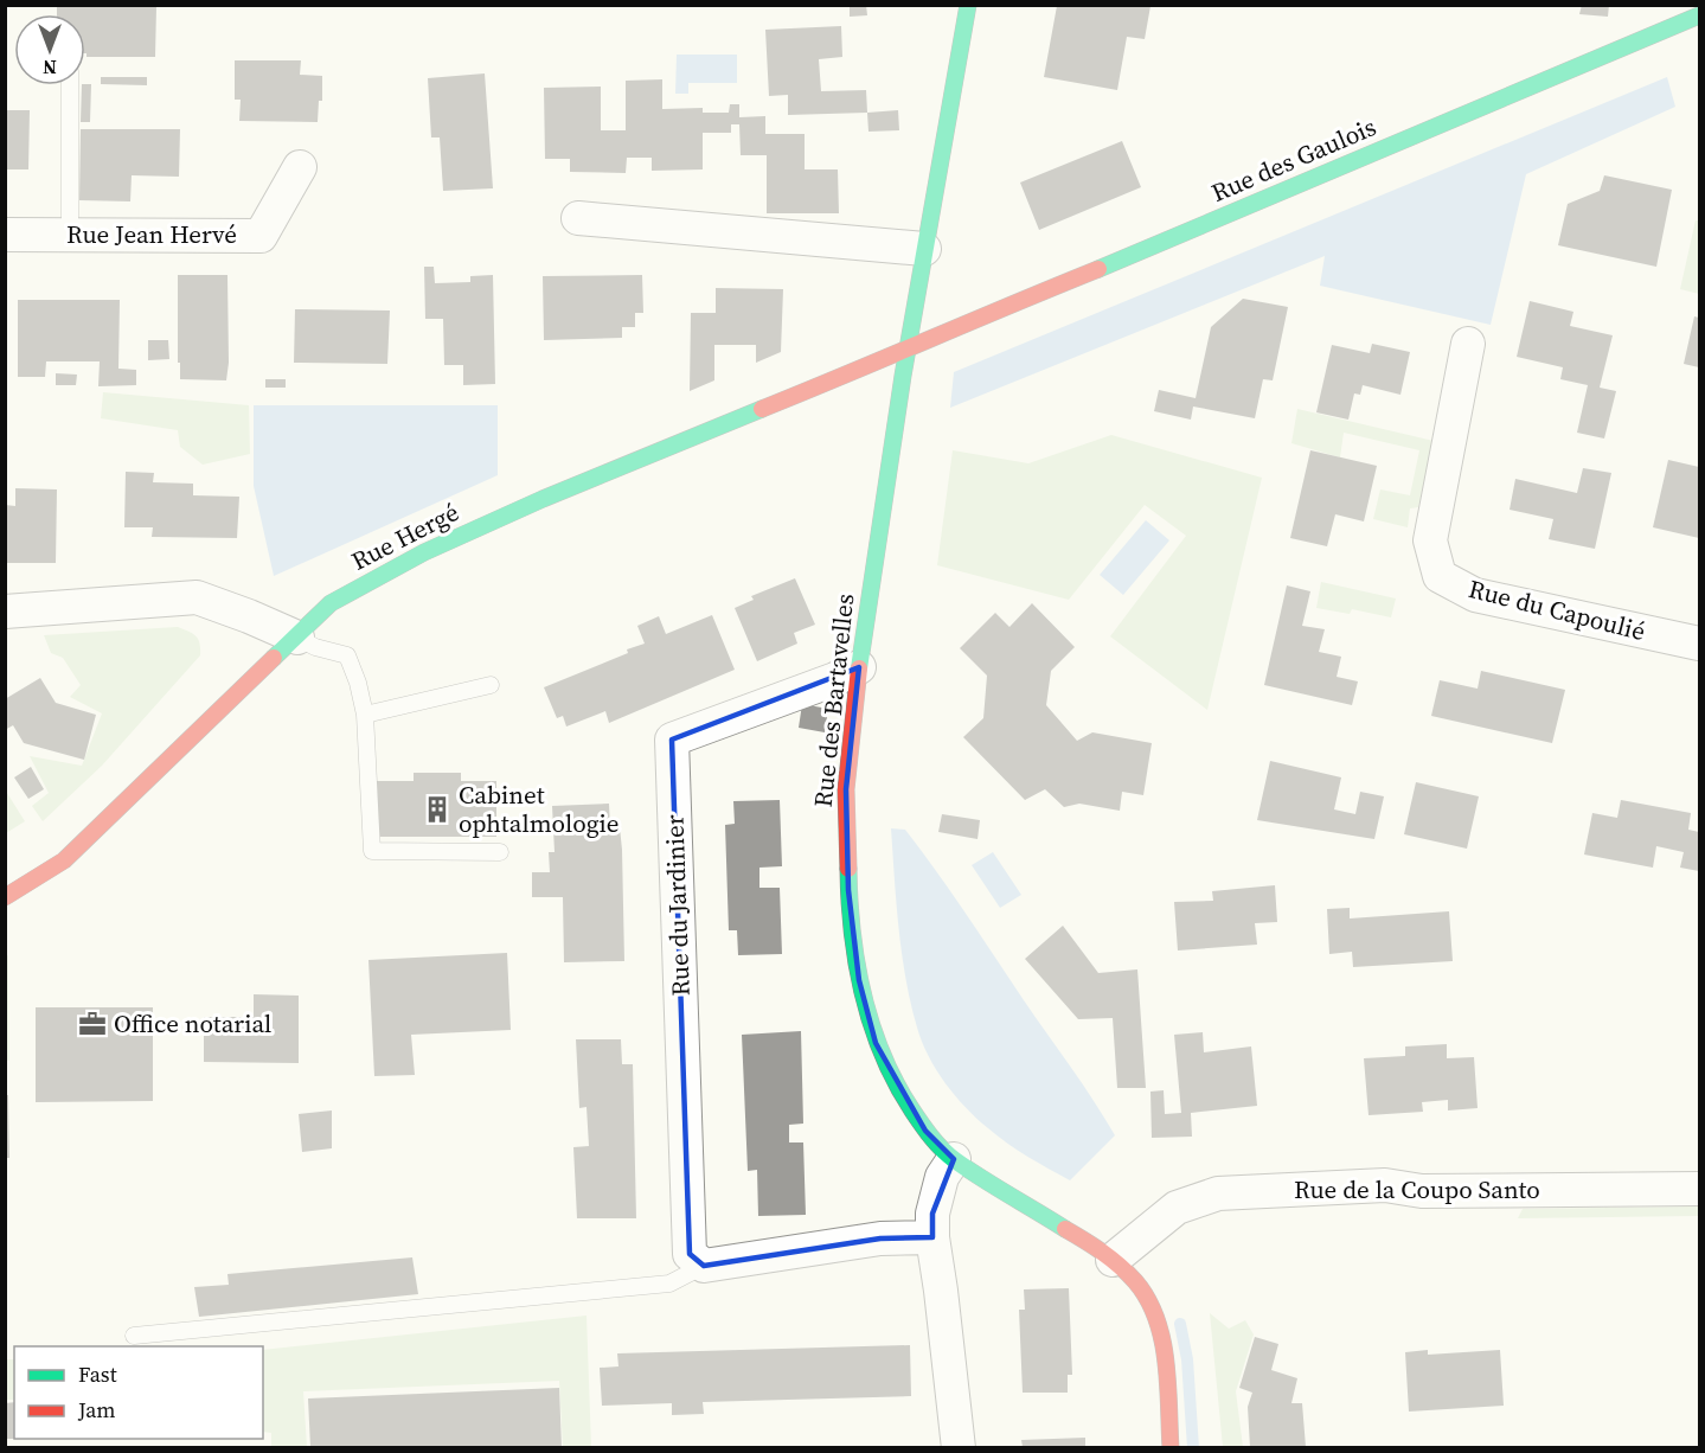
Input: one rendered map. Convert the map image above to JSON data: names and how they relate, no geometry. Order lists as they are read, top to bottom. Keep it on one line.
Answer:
{"streets":{"street":["Rue des Gaulois","Rue Jean Hervé","Rue Hergé","Rue du Capoulié","Rue des Bartavelles","Rue du Jardinier","Rue de la Coupo Santo"]},"crossings":[["Rue des Gaulois","Rue Hergé"],["Rue des Gaulois","Rue des Bartavelles"],["Rue Hergé","Rue des Bartavelles"],["Rue des Bartavelles","Rue du Jardinier"],["Rue des Bartavelles","Rue de la Coupo Santo"]],"places":{"building":["Cabinet ophtalmologie"],"office":["Office notarial"]},"legend":["Fast","Jam"],"north":"bottom"}
